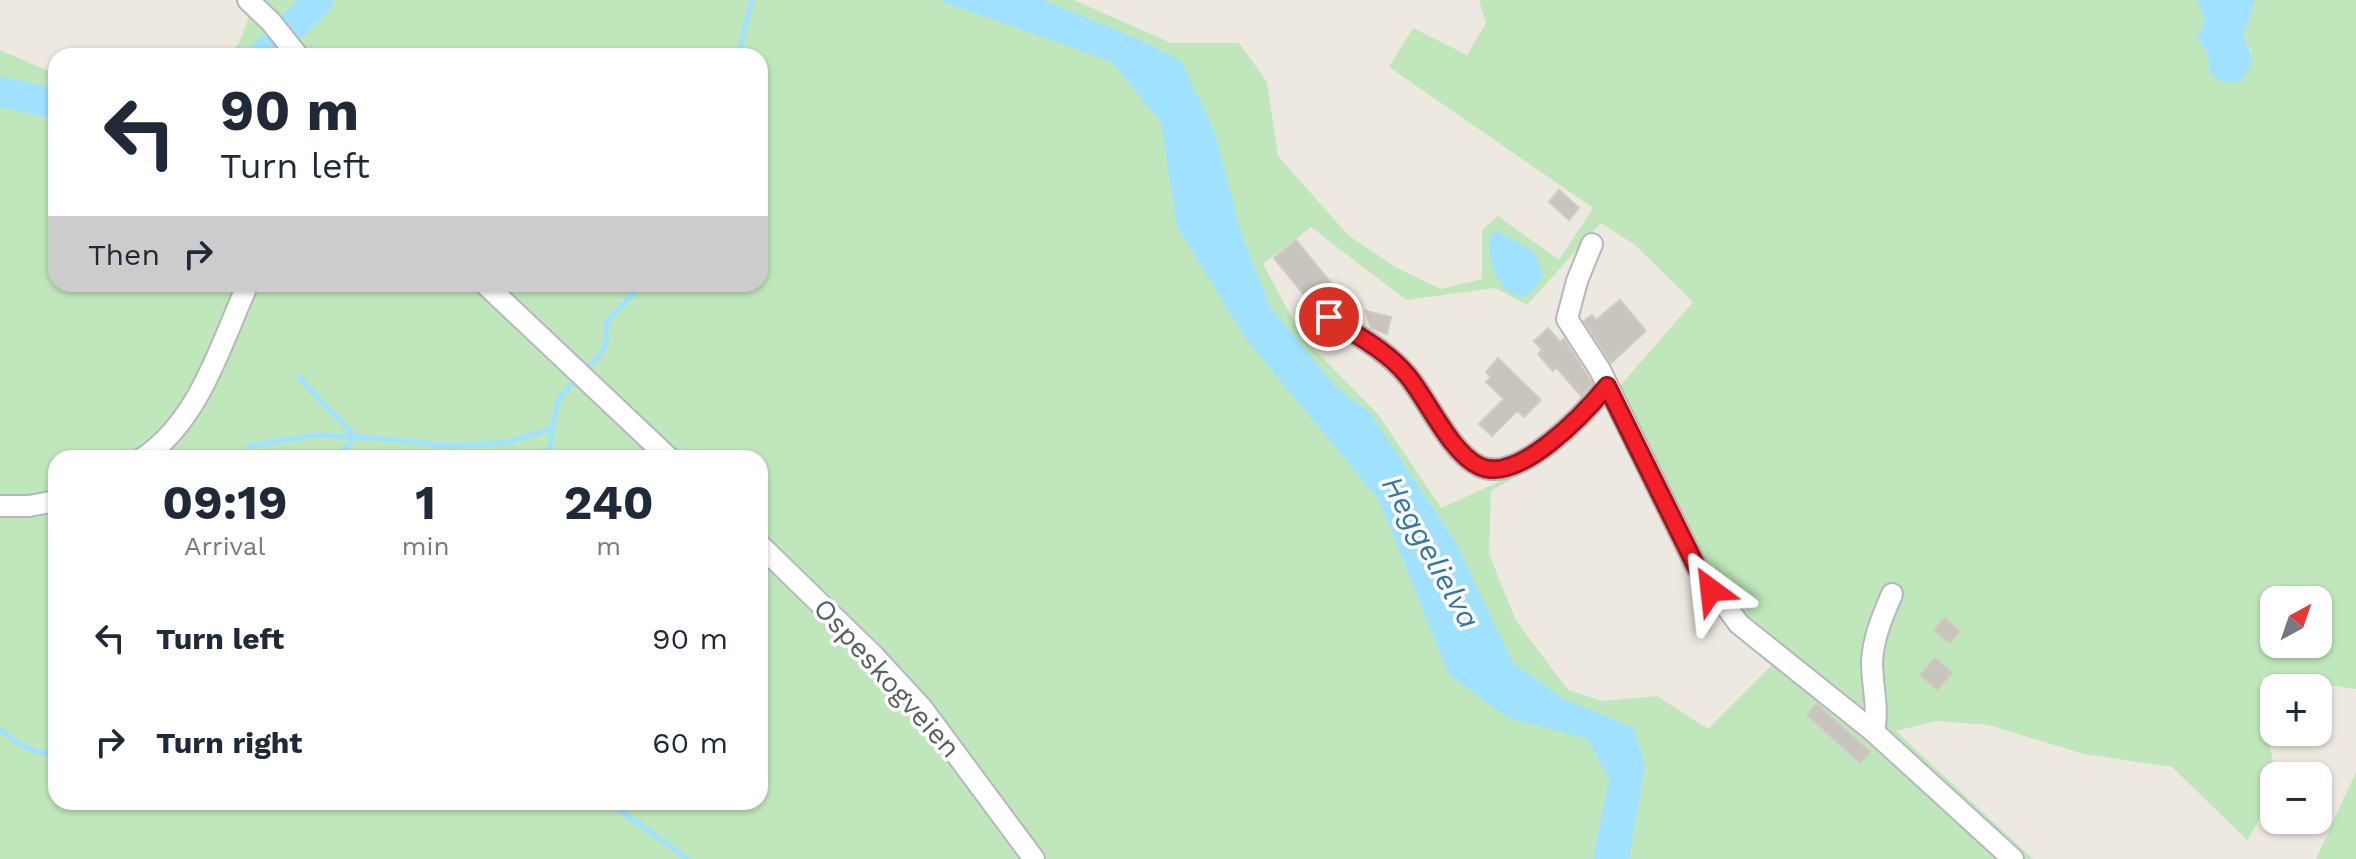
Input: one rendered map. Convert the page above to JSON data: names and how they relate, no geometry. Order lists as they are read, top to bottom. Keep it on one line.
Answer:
{"streets":{"street":["Ospeskogveien"]},"water":["Heggelielva"],"north":"top right","page":{"turn":["90 m","Turn left"],"then":"Then","eta":["09:19","Arrival","1","min","240","m"],"map_buttons":["+","−"],"list":[{"name":"Turn left","value":"90 m"},{"name":"Turn right","value":"60 m"}]}}
